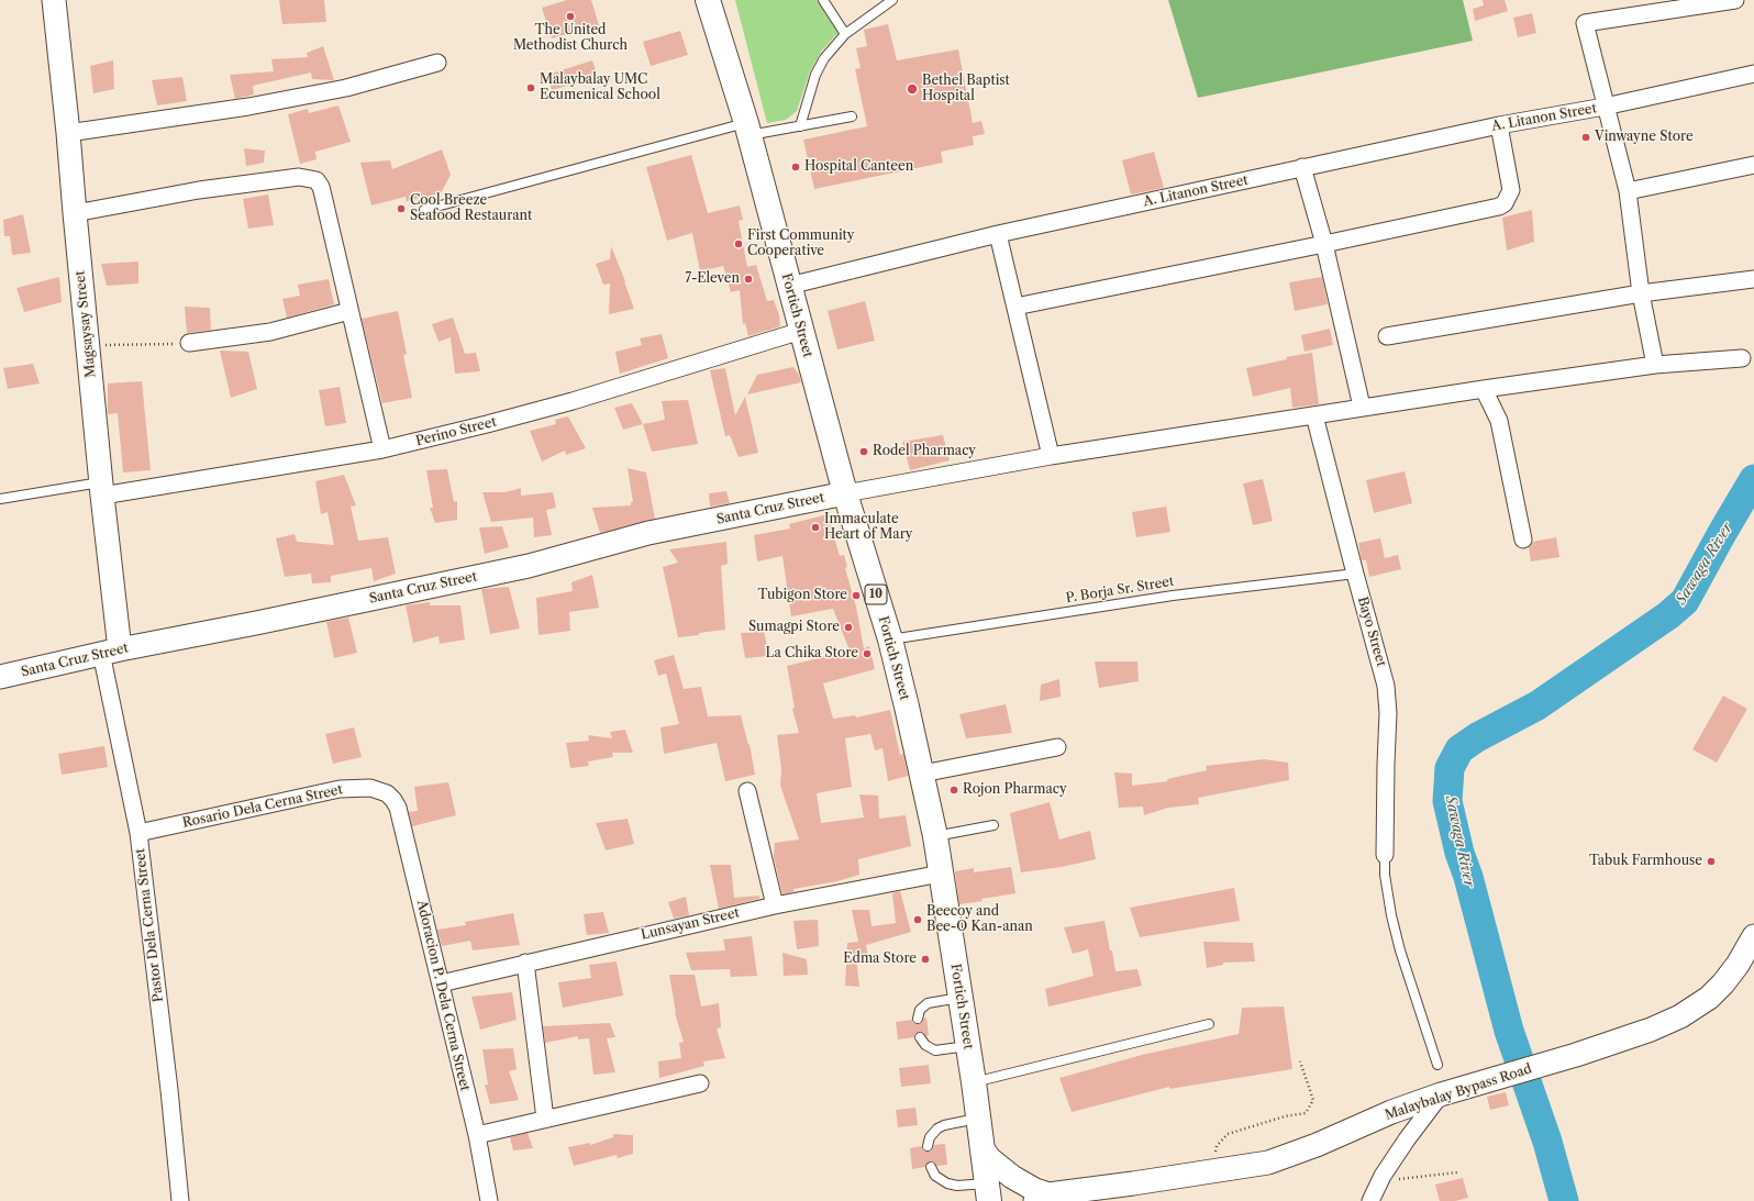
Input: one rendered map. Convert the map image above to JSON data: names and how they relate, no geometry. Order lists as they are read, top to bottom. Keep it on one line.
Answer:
{"streets":{"highway":["Fortich Street","10"],"street":["A. Litanon Street","Magsaysay Street","Perino Street","Santa Cruz Street","Bayo Street","Rosario Dela Cerna Street","Lunsayan Street","Pastor Dela Cerna Street","Adoracion P. Dela Cerna Street","Malaybalay Bypass Road"],"lane":["P. Borja Sr. Street"]},"crossings":[["A. Litanon Street","Fortich Street"],["Fortich Street","Perino Street"],["Fortich Street","Santa Cruz Street"],["Fortich Street","P. Borja Sr. Street"],["Fortich Street","Lunsayan Street"],["Fortich Street","Malaybalay Bypass Road"],["Magsaysay Street","Perino Street"],["Magsaysay Street","Santa Cruz Street"],["Magsaysay Street","Pastor Dela Cerna Street"],["Santa Cruz Street","Pastor Dela Cerna Street"],["P. Borja Sr. Street","Bayo Street"],["Rosario Dela Cerna Street","Pastor Dela Cerna Street"],["Rosario Dela Cerna Street","Adoracion P. Dela Cerna Street"],["Lunsayan Street","Adoracion P. Dela Cerna Street"]],"water":["Sawaga River"],"places":["The United Methodist Church","Malaybalay UMC Ecumenical School","Bethel Baptist Hospital","Vinwayne Store","Hospital Canteen","Cool Breeze Seafood Restaurant","First Community Cooperative","7-Eleven","Rodel Pharmacy","Immaculate Heart of Mary","Tubigon Store","Sumagpi Store","La Chika Store","Rojon Pharmacy","Tabuk Farmhouse","Beecoy and Bee-O Kan-anan","Edma Store"]}
